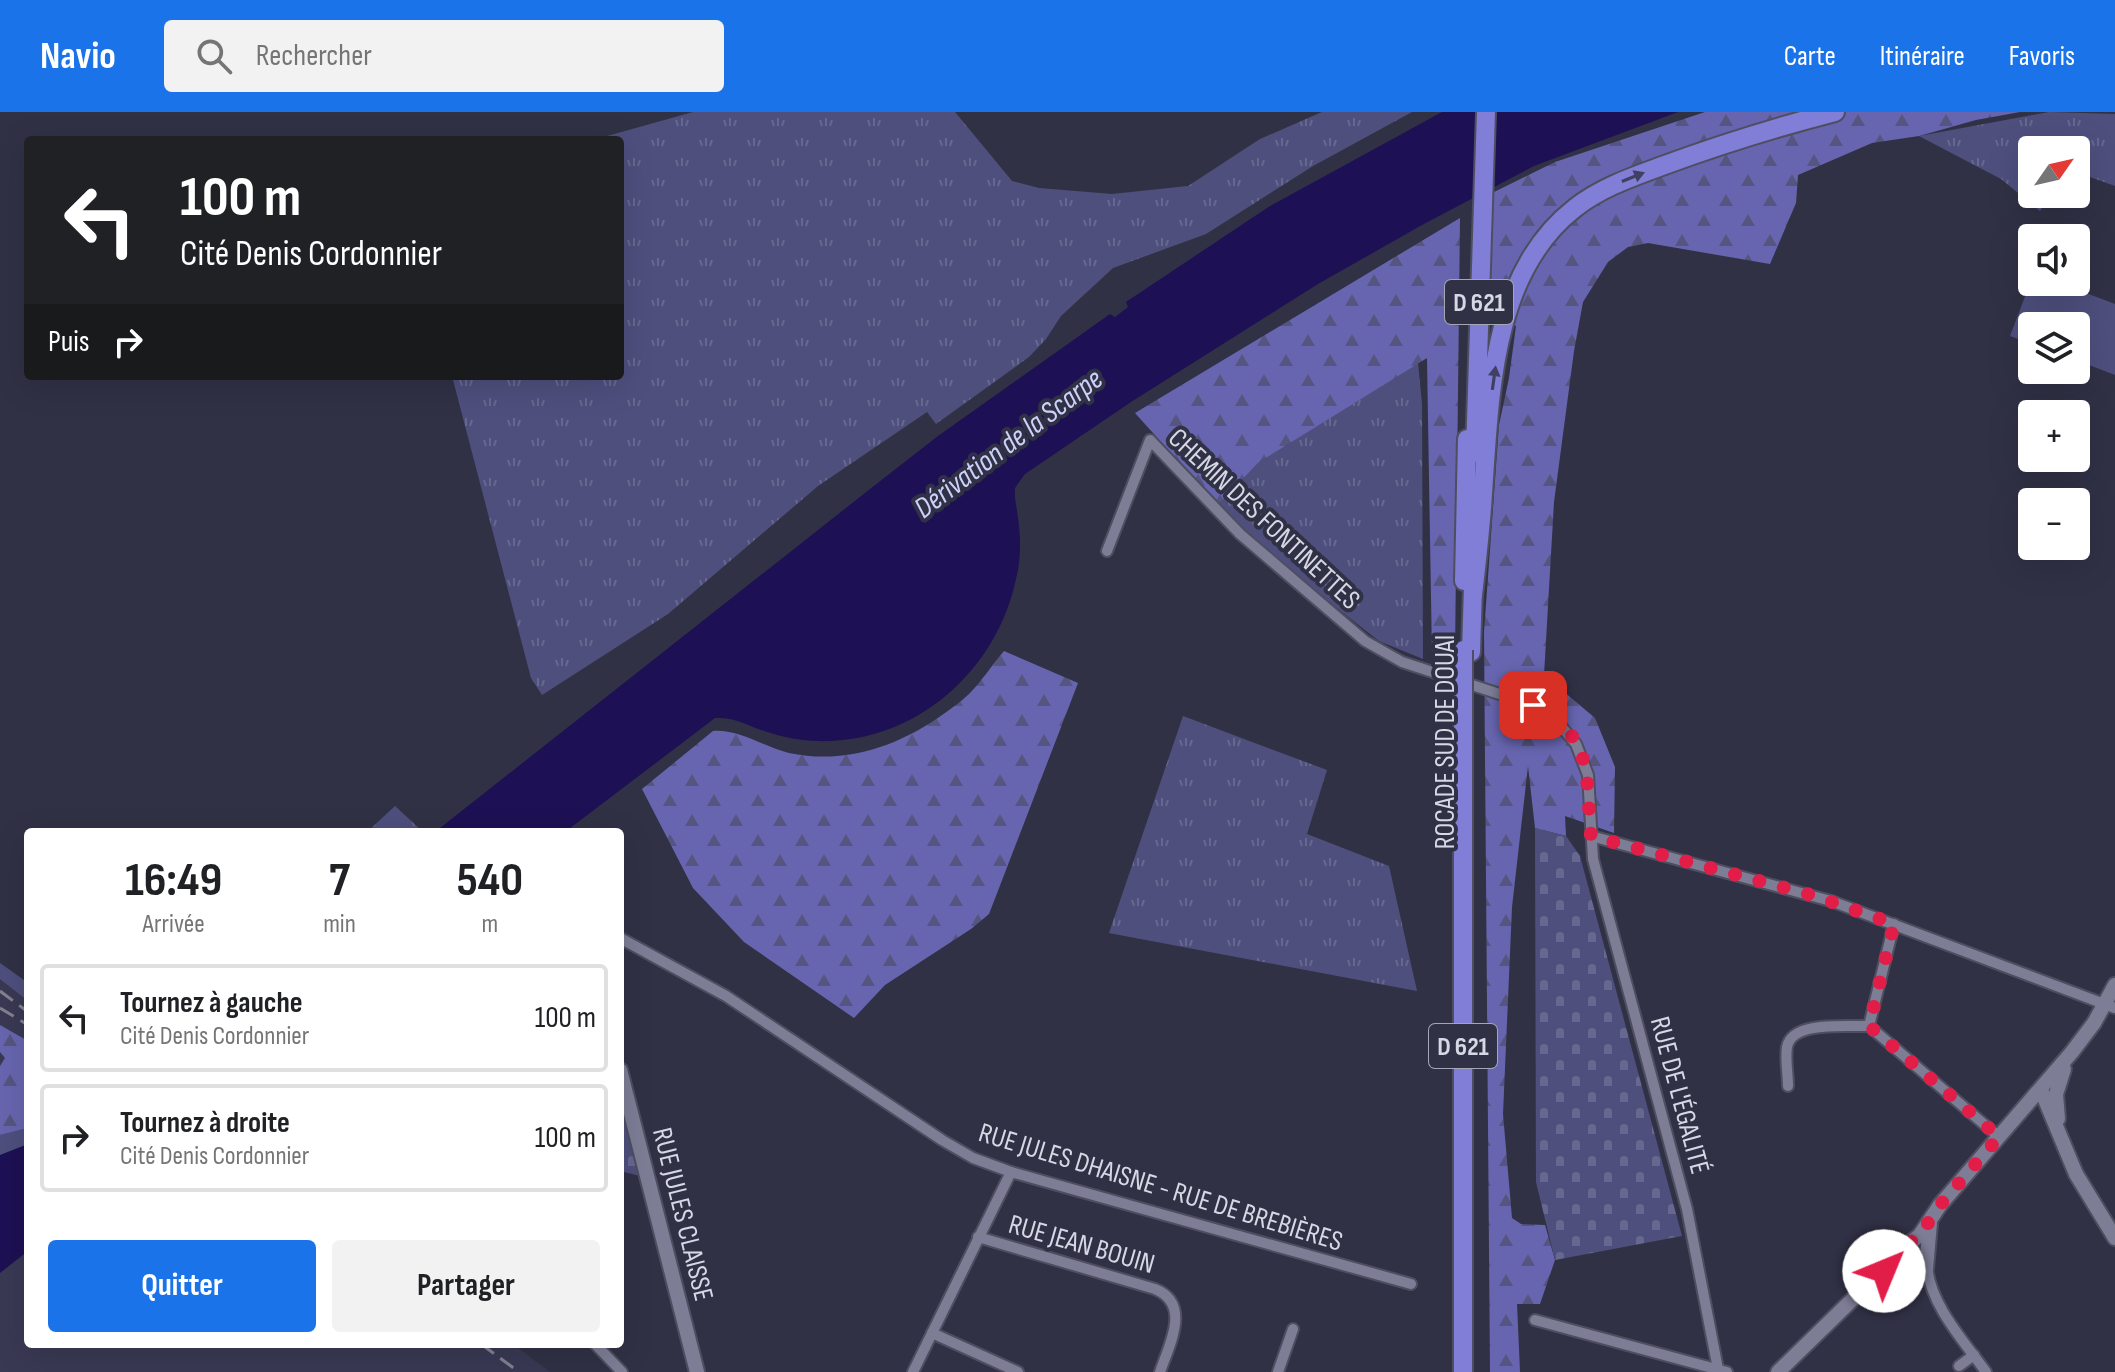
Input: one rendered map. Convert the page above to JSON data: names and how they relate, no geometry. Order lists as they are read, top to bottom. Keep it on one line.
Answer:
{"streets":{"highway":["D 621","ROCADE SUD DE DOUAI"],"street":["CHEMIN DES FONTINETTES","RUE DE L'ÉGALITÉ","RUE JULES DHAISNE - RUE DE BREBIÈRES","RUE JULES CLAISSE","RUE JEAN BOUIN"]},"crossings":[["CHEMIN DES FONTINETTES","RUE DE L'ÉGALITÉ"]],"water":["Dérivation de la Scarpe"],"north":"top right","page":{"header":"Navio","search":"Rechercher","nav":["Carte","Itinéraire","Favoris"],"map_buttons":["+","−"],"turn":["100 m","Cité Denis Cordonnier"],"then":"Puis","eta":["16:49","Arrivée","7","min","540","m"],"list":[{"name":"Tournez à gauche","note":"Cité Denis Cordonnier","value":"100 m"},{"name":"Tournez à droite","note":"Cité Denis Cordonnier","value":"100 m"}],"buttons":["Quitter","Partager"]}}
